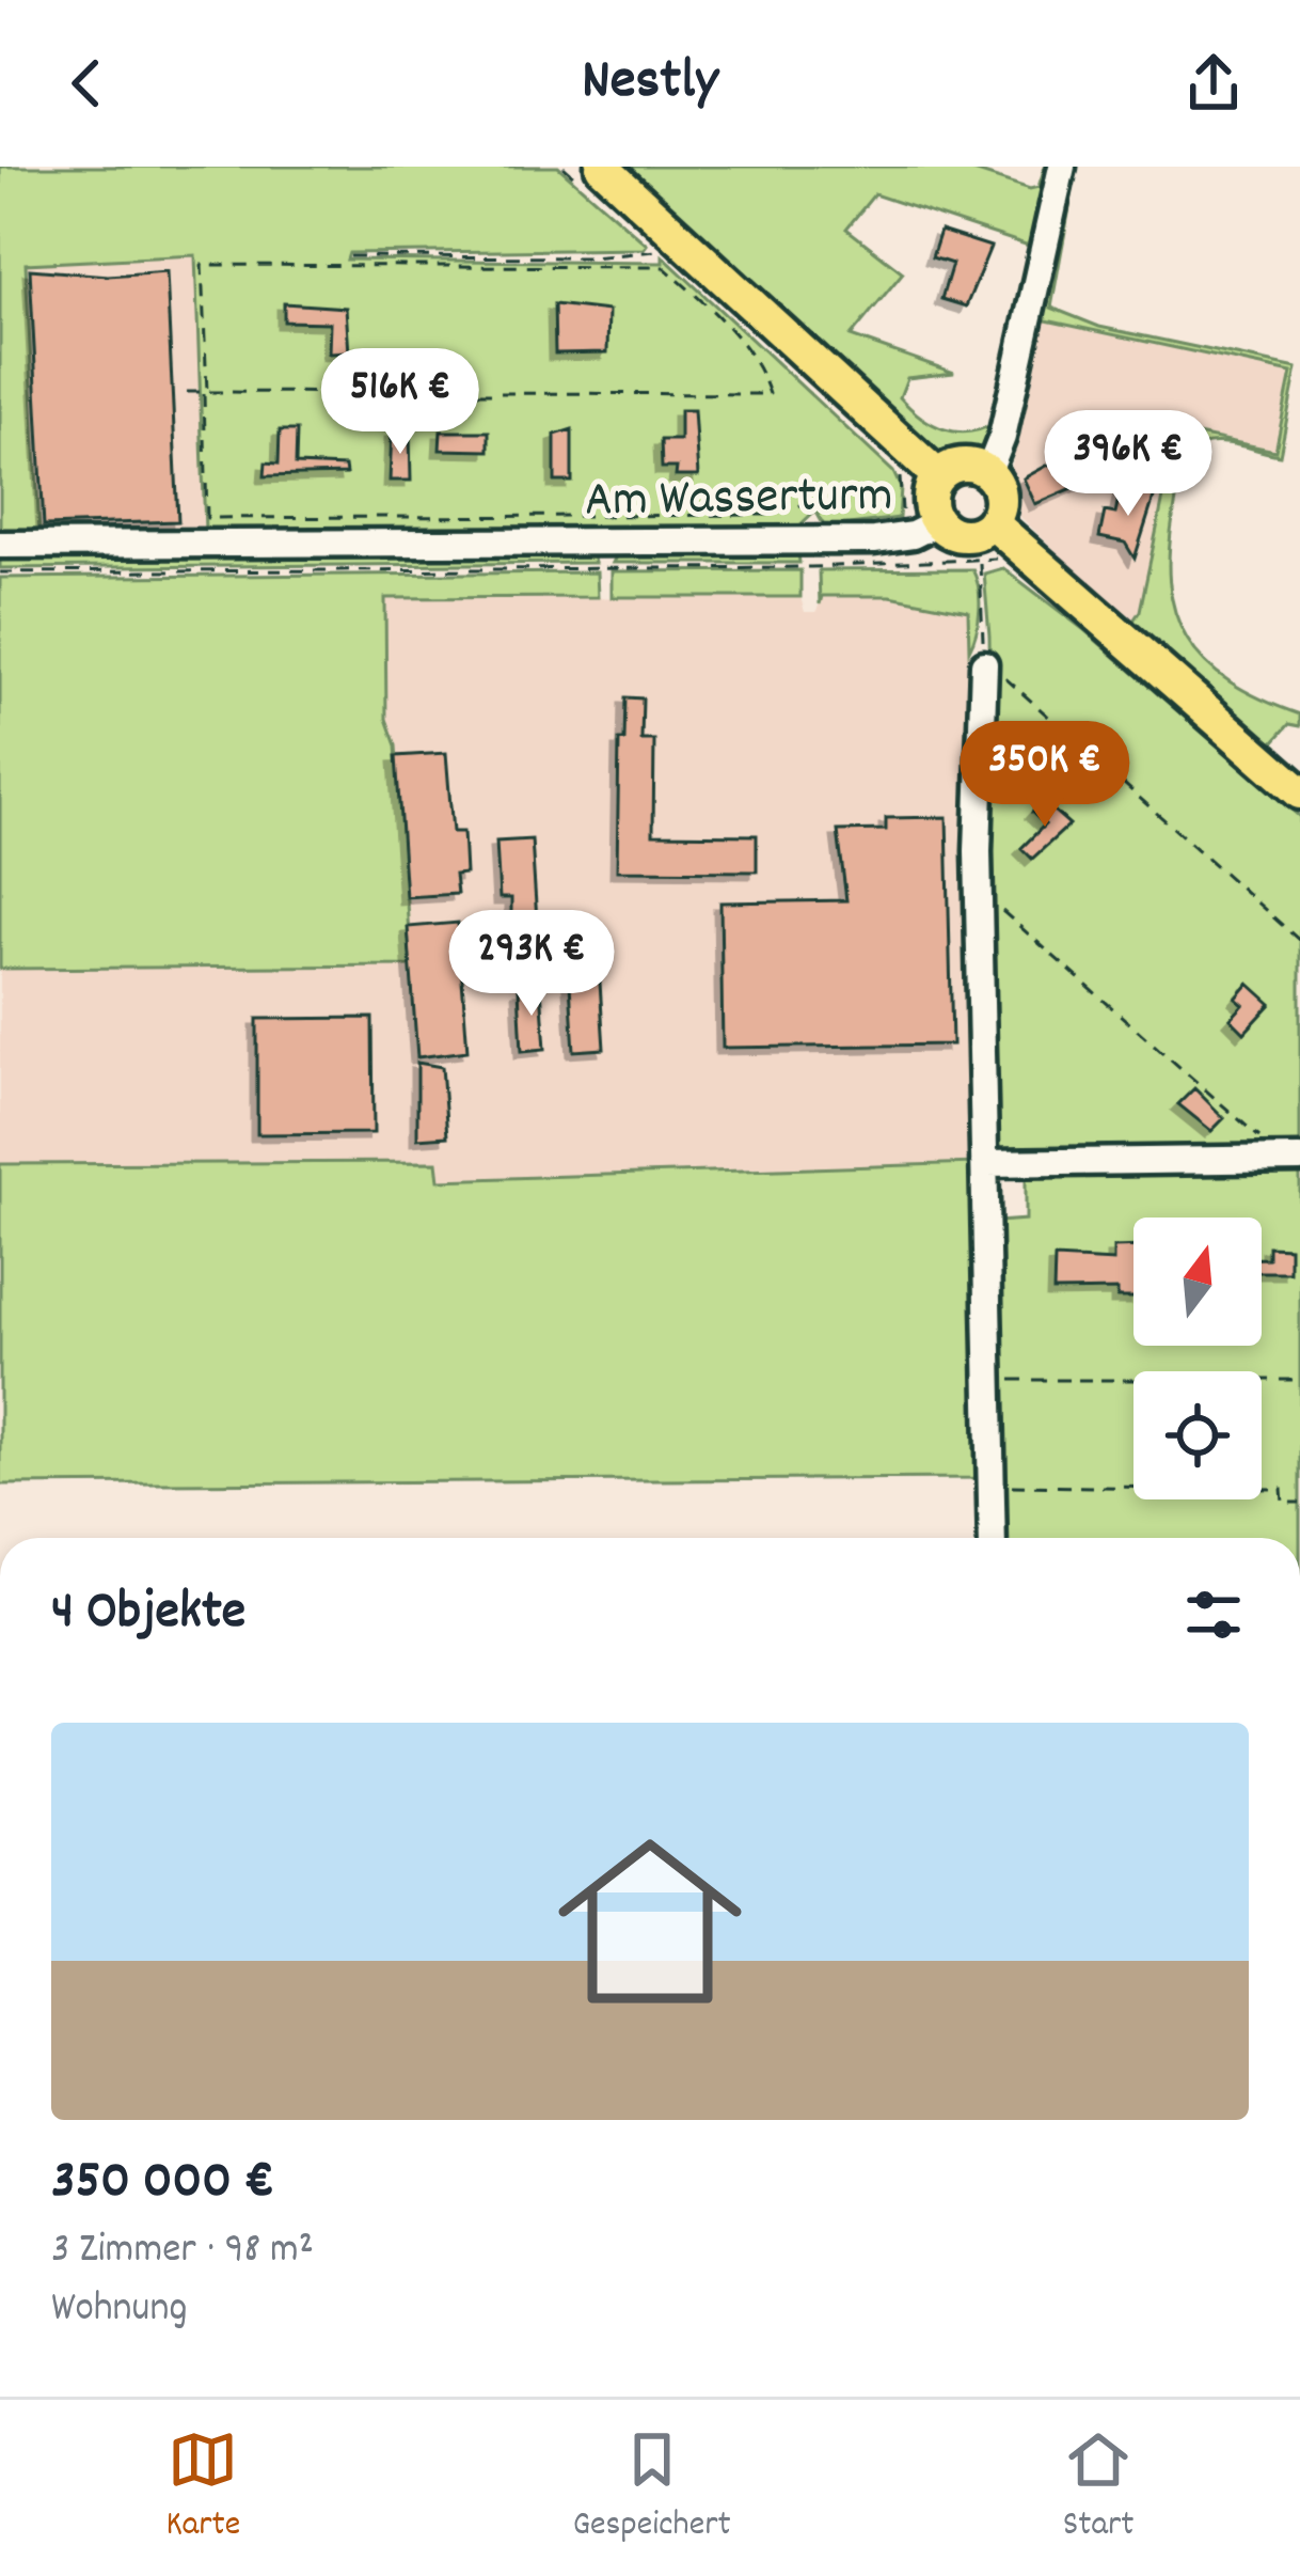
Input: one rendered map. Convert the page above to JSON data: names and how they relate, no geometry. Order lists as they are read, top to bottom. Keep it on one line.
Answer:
{"streets":{"street":["Am Wasserturm"]},"north":"top","page":{"header":"Nestly","price":["516K €","396K €","350K €","293K €"],"heading":"4 Objekte","list":[{"name":"350 000 €","note":"3 Zimmer · 98 m² · Wohnung"}],"tabs":["Karte","Gespeichert","Start"]}}
